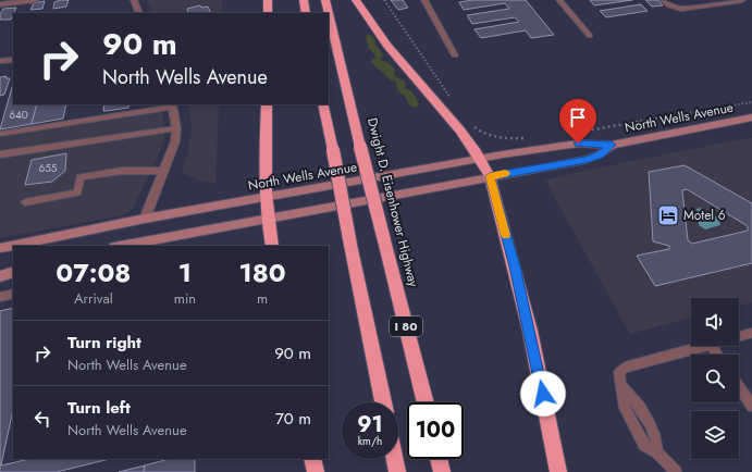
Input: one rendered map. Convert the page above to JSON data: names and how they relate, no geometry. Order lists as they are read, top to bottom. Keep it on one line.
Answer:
{"streets":{"highway":["Dwight D. Eisenhower Highway","I 80"],"main road":["North Wells Avenue"]},"places":{"hotel":["Motel 6"]},"house_numbers":["640","655"],"page":{"turn":["90 m","North Wells Avenue"],"eta":["07:08","Arrival","1","min","180","m"],"list":[{"name":"Turn right","note":"North Wells Avenue","value":"90 m"},{"name":"Turn left","note":"North Wells Avenue","value":"70 m"}],"speed":"91 km/h","limit":"100"}}
